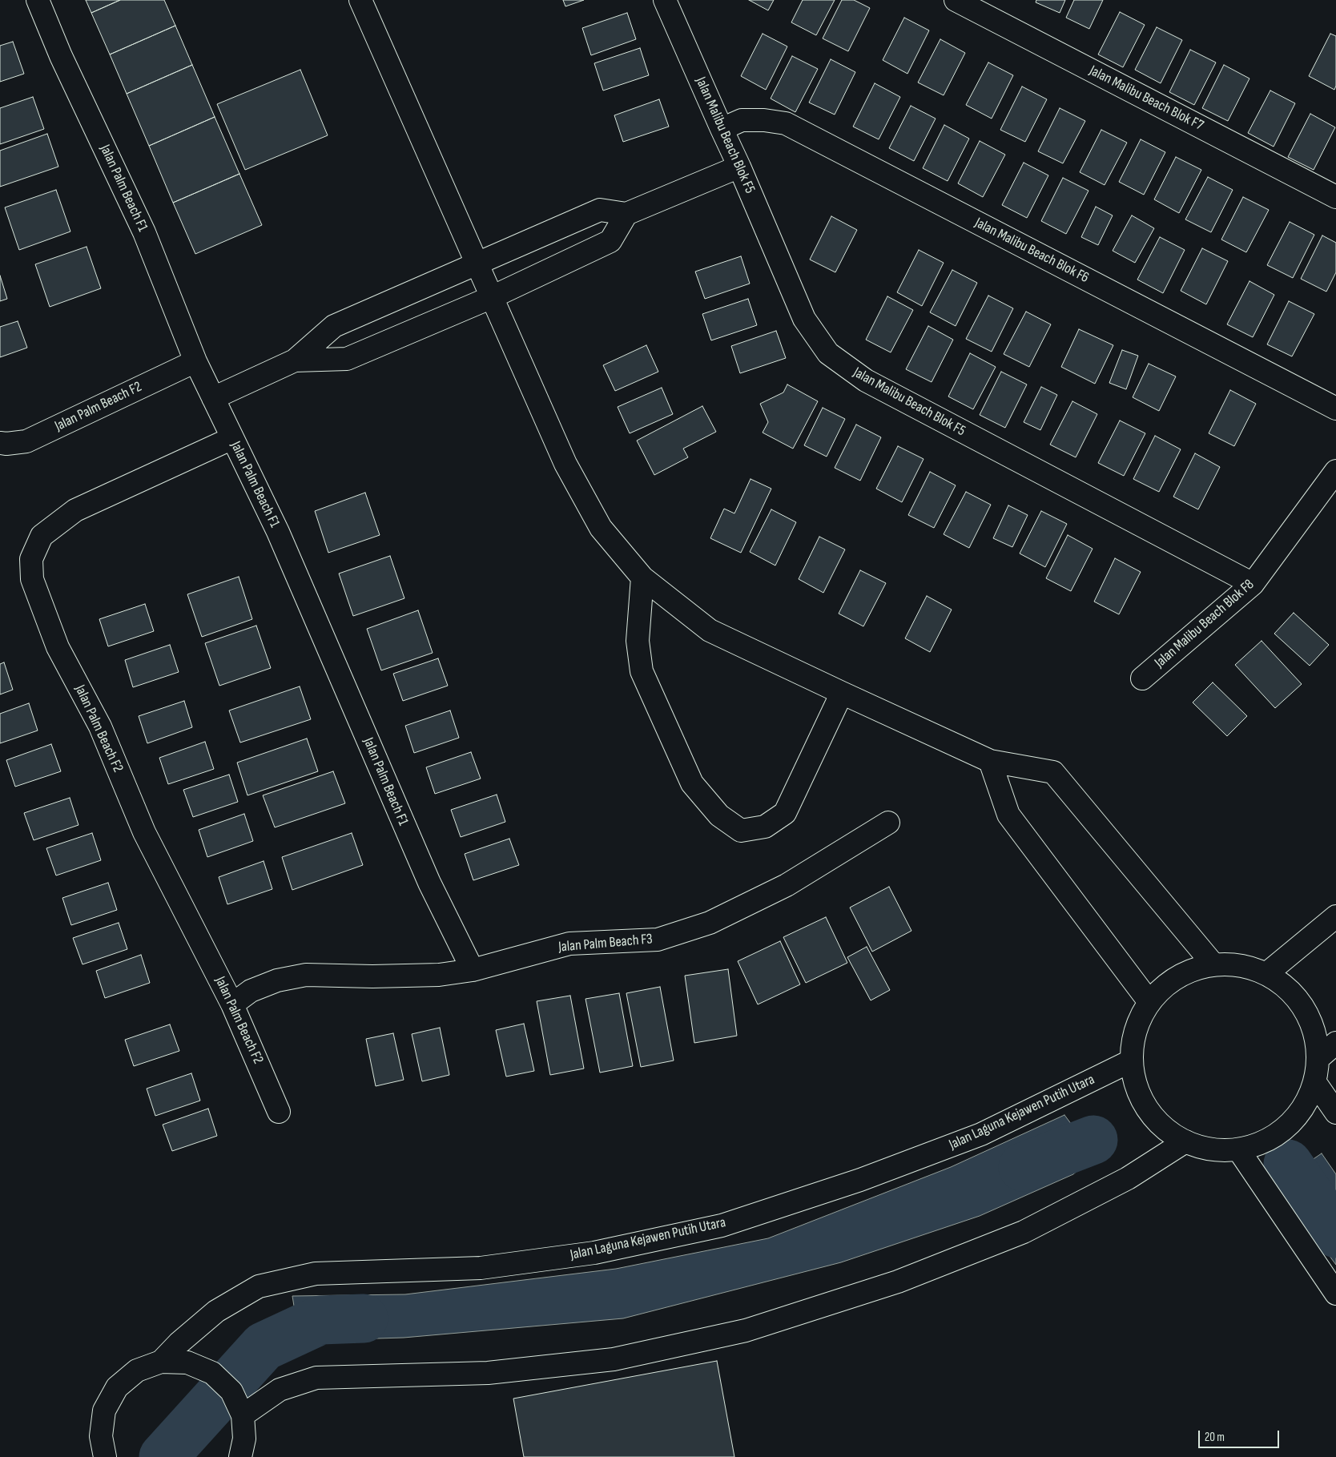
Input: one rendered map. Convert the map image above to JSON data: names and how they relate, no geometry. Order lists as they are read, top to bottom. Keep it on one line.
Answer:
{"streets":{"street":["Jalan Malibu Beach Blok F7","Jalan Malibu Beach Blok F5","Jalan Palm Beach F1","Jalan Malibu Beach Blok F6","Jalan Palm Beach F2","Jalan Malibu Beach Blok F8","Jalan Palm Beach F3","Jalan Laguna Kejawen Putih Utara"]},"crossings":[["Jalan Malibu Beach Blok F5","Jalan Malibu Beach Blok F6"],["Jalan Malibu Beach Blok F5","Jalan Malibu Beach Blok F8"],["Jalan Palm Beach F1","Jalan Palm Beach F2"],["Jalan Palm Beach F1","Jalan Palm Beach F3"],["Jalan Palm Beach F2","Jalan Palm Beach F3"]],"scale_bar":"20 m"}
